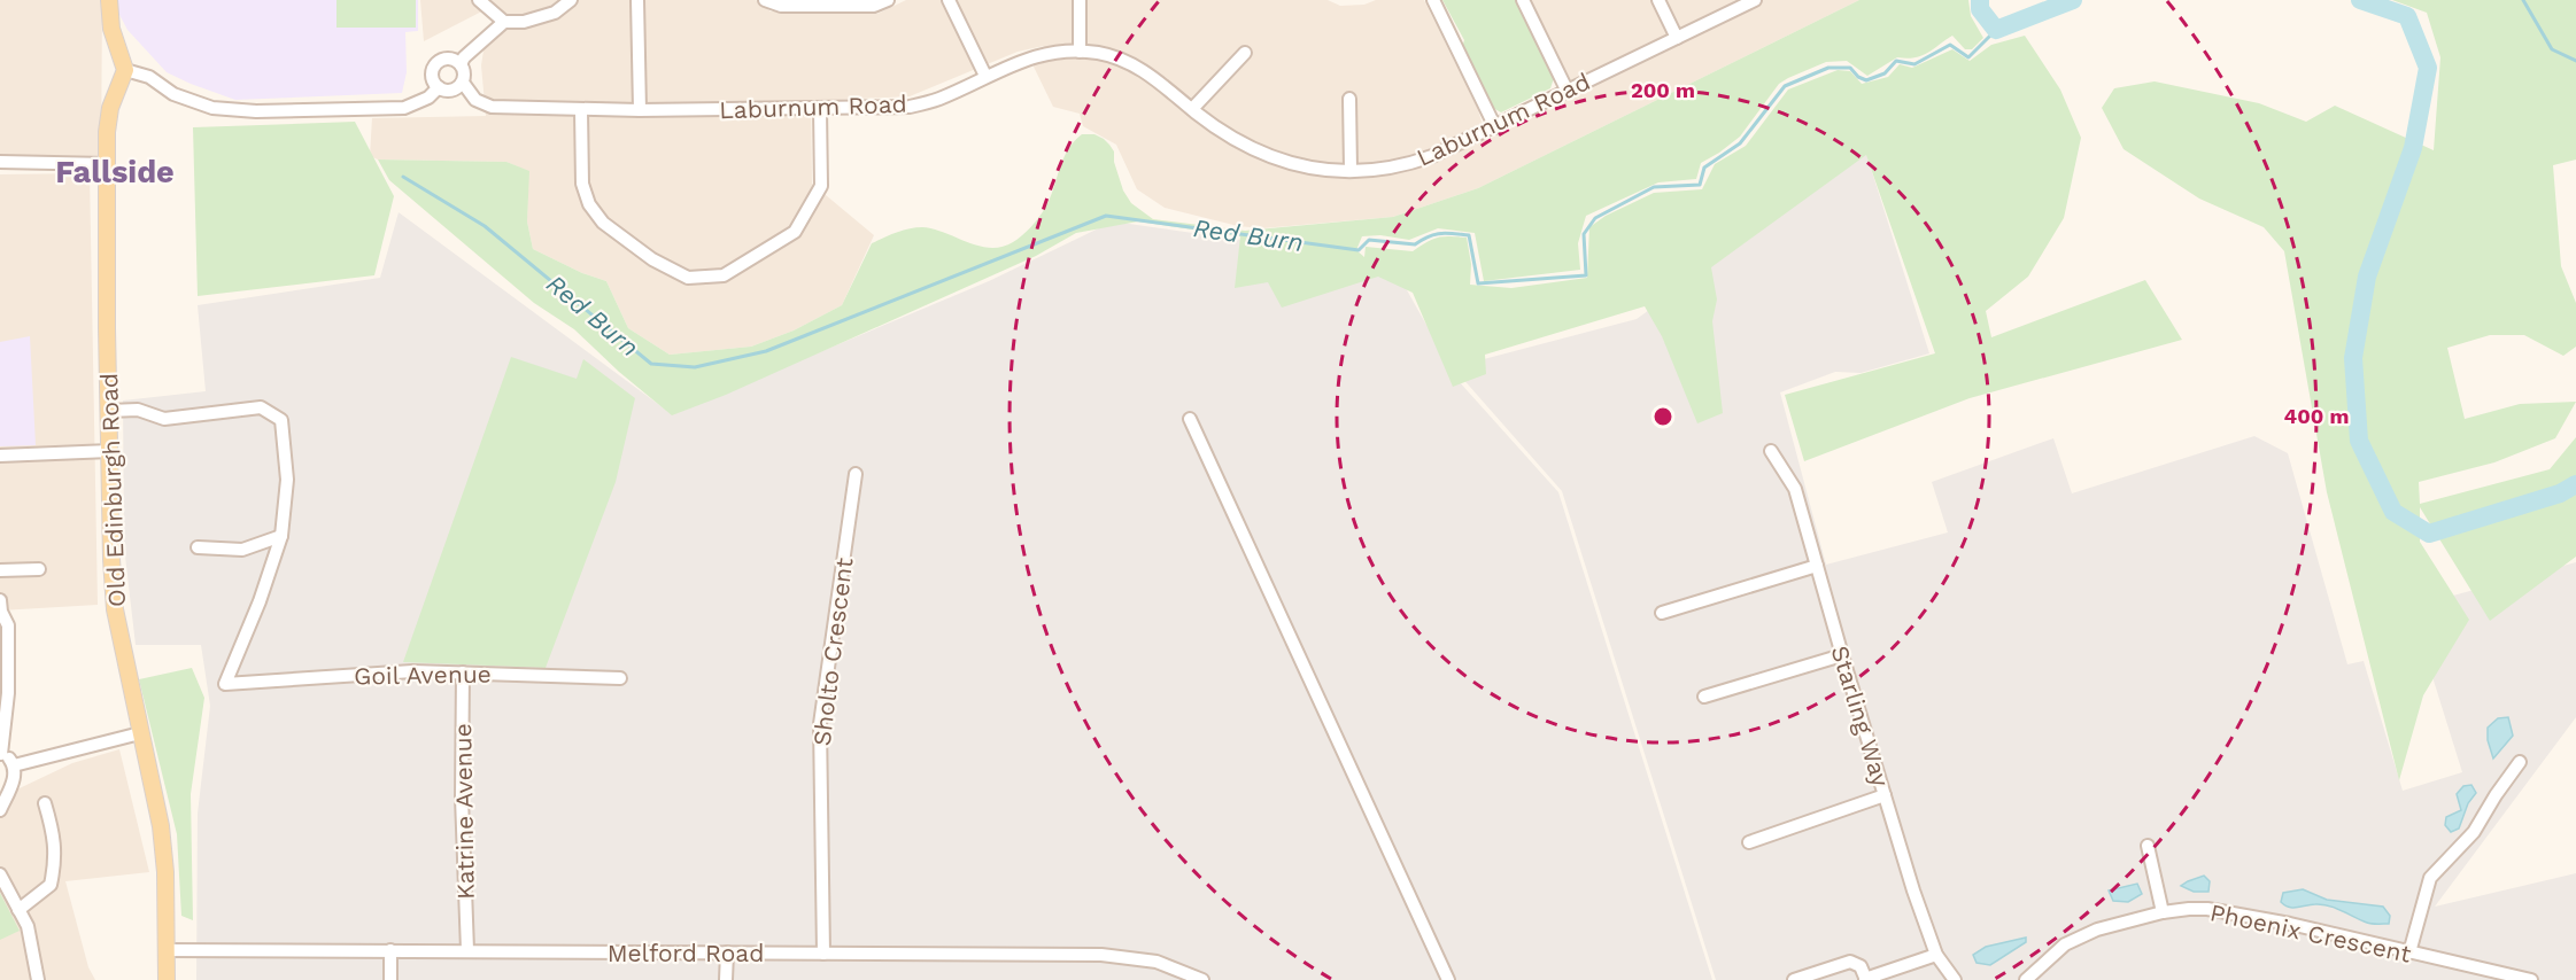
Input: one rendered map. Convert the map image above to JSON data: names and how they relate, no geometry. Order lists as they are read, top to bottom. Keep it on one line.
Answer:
{"streets":{"main road":["Old Edinburgh Road"],"street":["Laburnum Road","Sholto Crescent","Goil Avenue","Starling Way","Katrine Avenue","Phoenix Crescent","Melford Road"]},"crossings":[["Old Edinburgh Road","Melford Road"],["Sholto Crescent","Melford Road"],["Goil Avenue","Katrine Avenue"],["Katrine Avenue","Melford Road"]],"districts":["Fallside"],"water":["Red Burn"],"rings":["200 m","400 m"]}
